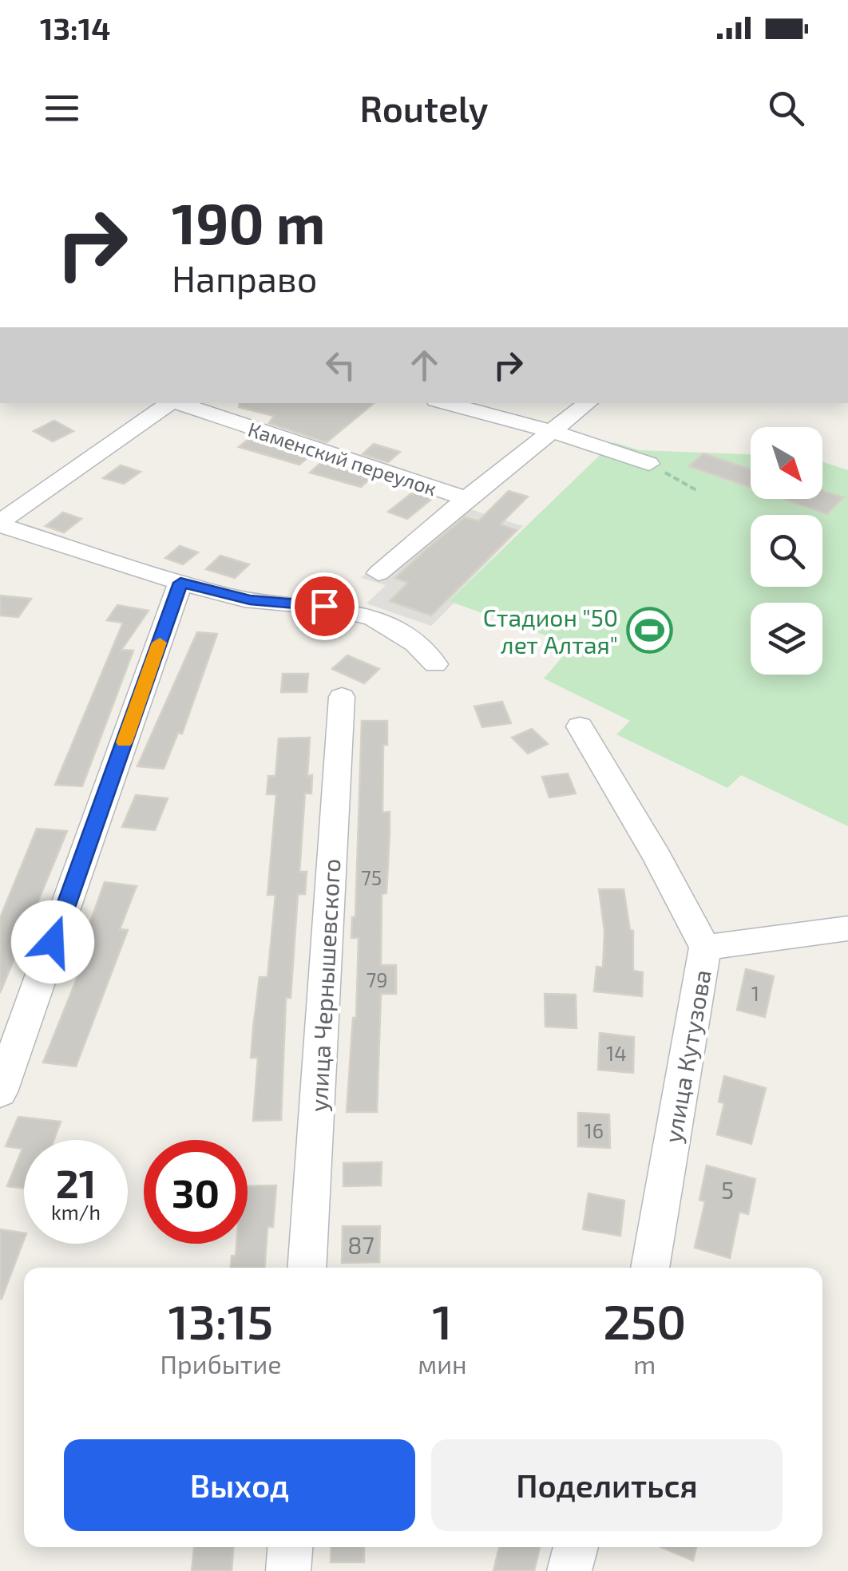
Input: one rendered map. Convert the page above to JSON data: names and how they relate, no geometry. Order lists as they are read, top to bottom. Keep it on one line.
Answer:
{"streets":{"street":["Каменский переулок","улица Чернышевского","улица Кутузова"]},"places":{"sports":["Стадион \"50 лет Алтая\""]},"house_numbers":["75","79","1","14","16","5","87"],"north":"bottom right","page":{"status":"13:14","header":"Routely","turn":["190 m","Направо"],"speed":"21 km/h","limit":"30","eta":["13:15","Прибытие","1","мин","250","m"],"buttons":["Выход","Поделиться"]}}
